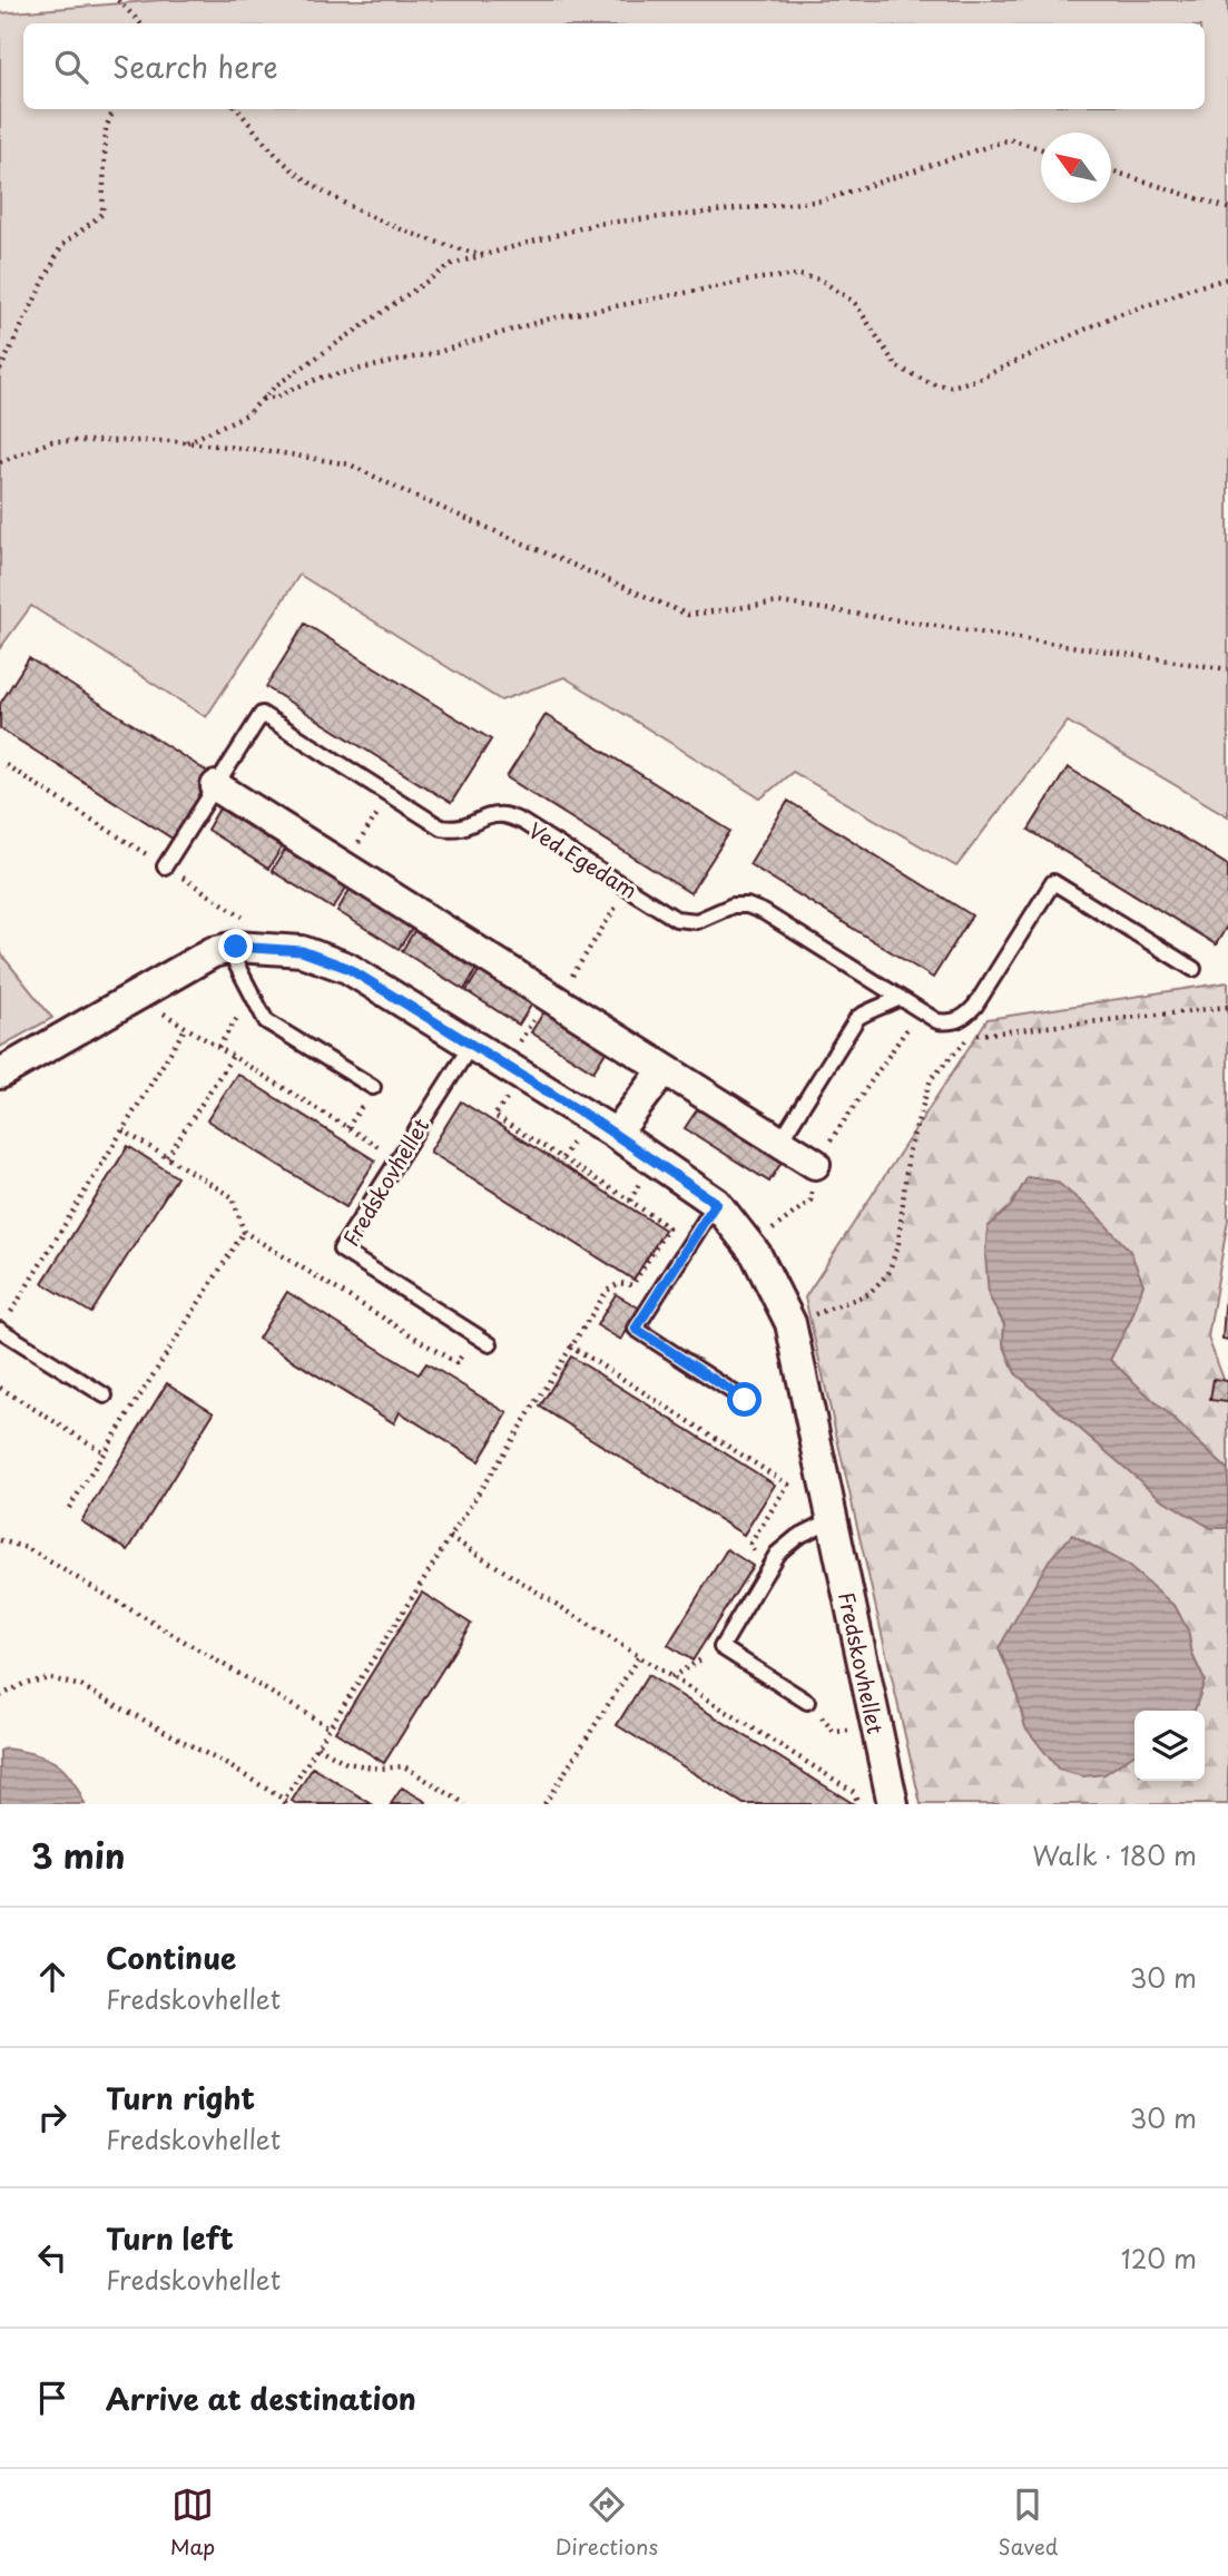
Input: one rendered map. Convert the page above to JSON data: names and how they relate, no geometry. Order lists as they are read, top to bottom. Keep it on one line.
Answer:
{"streets":{"street":["Fredskovhellet"],"lane":["Ved Egedam"]},"north":"top left","page":{"search":"Search here","heading":["3 min","Walk · 180 m"],"list":[["Continue","Fredskovhellet","30 m"],["Turn right","Fredskovhellet","30 m"],["Turn left","Fredskovhellet","120 m"],"Arrive at destination"],"nav":["Map","Directions","Saved"]}}
